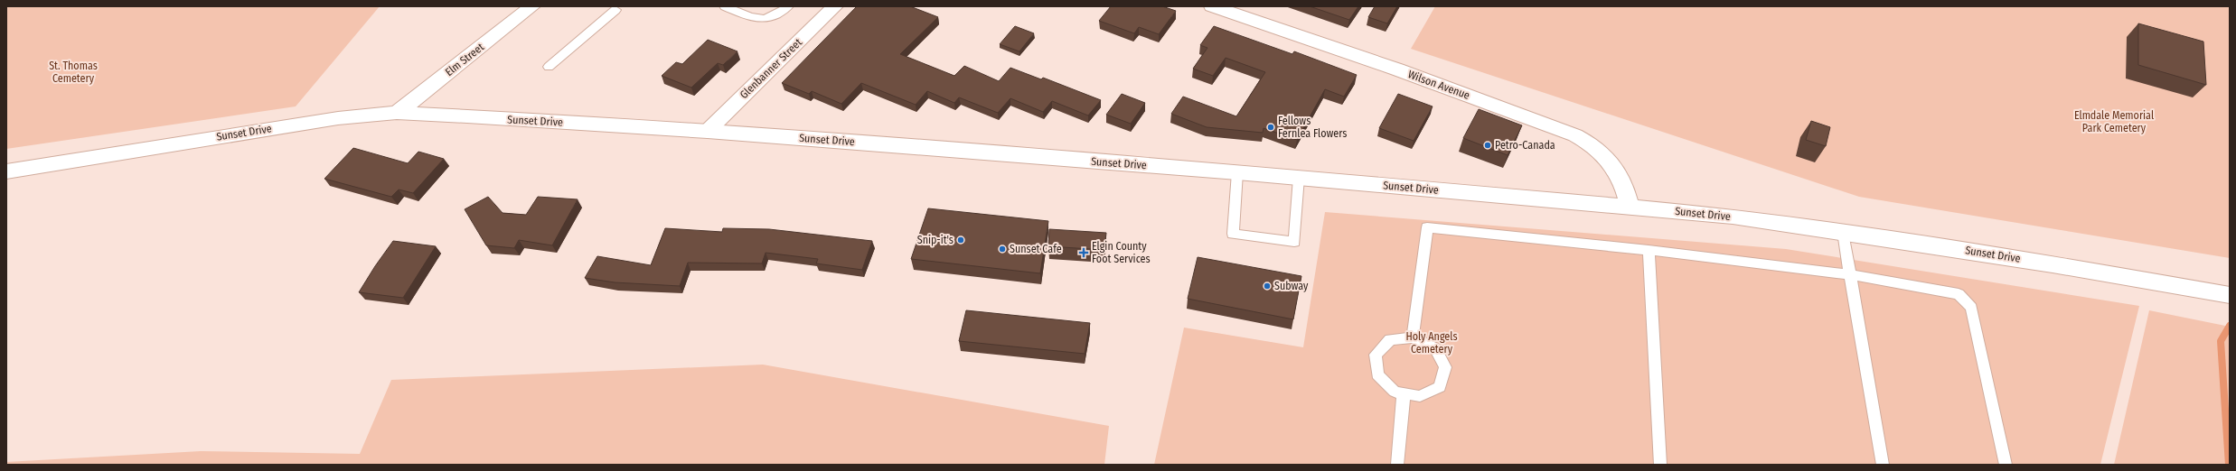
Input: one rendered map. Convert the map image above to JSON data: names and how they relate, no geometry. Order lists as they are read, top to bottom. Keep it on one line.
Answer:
{"streets":{"main road":["Elm Street","Glenbanner Street","Wilson Avenue","Sunset Drive"]},"crossings":[["Elm Street","Sunset Drive"],["Glenbanner Street","Sunset Drive"],["Wilson Avenue","Sunset Drive"]],"parks":["St. Thomas Cemetery","Elmdale Memorial Park Cemetery","Holy Angels Cemetery"],"places":{"other":["Fellows Fernlea Flowers","Petro-Canada","Snip-it's","Sunset Cafe","Subway"],"health":["Elgin County Foot Services"]}}
